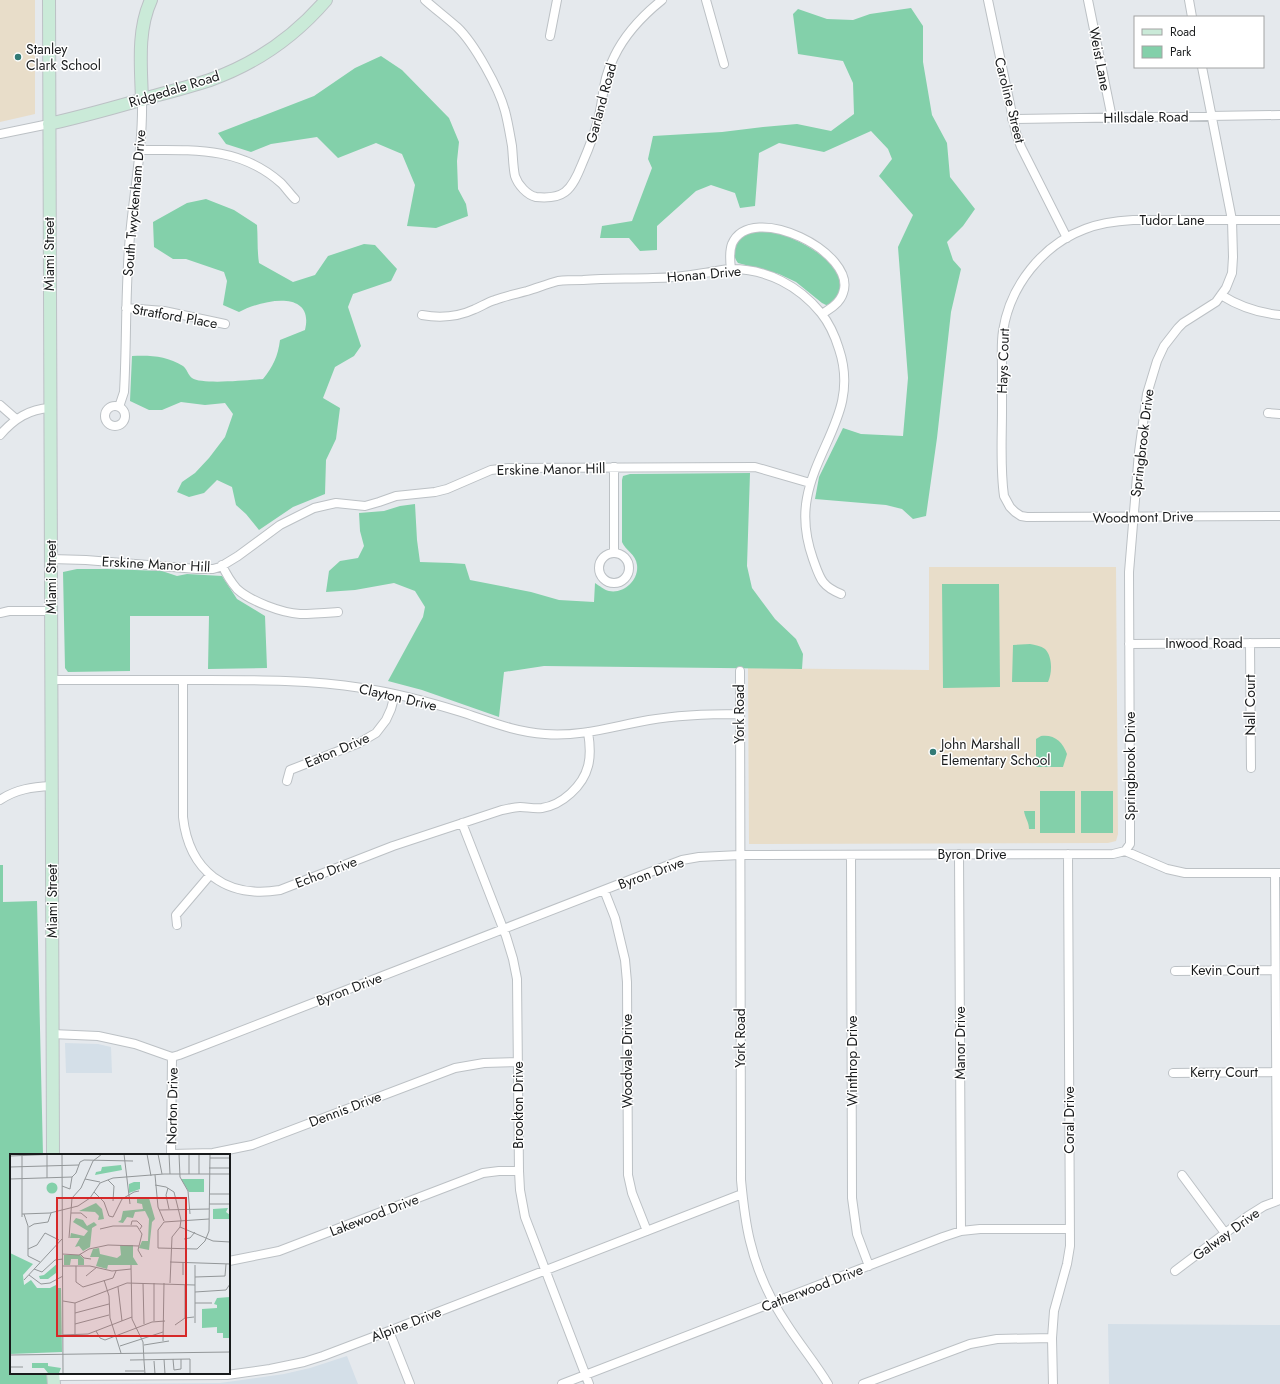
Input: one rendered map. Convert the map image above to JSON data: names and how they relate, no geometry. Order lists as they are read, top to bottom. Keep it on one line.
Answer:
{"streets":{"street":["Weist Lane","Ridgedale Road","Caroline Street","Garland Road","Hillsdale Road","South Twyckenham Drive","Tudor Lane","Miami Street","Honan Drive","Stratford Place","Hays Court","Springbrook Drive","Erskine Manor Hill","Woodmont Drive","Inwood Road","Clayton Drive","Nall Court","York Road","Eaton Drive","Byron Drive","Echo Drive","Kevin Court","Manor Drive","Woodvale Drive","Winthrop Drive","Kerry Court","Brookton Drive","Norton Drive","Dennis Drive","Coral Drive","Lakewood Drive","Galway Drive","Catherwood Drive","Alpine Drive"]},"crossings":[["Weist Lane","Hillsdale Road"],["Ridgedale Road","South Twyckenham Drive"],["Ridgedale Road","Miami Street"],["Caroline Street","Hillsdale Road"],["Caroline Street","Tudor Lane"],["Caroline Street","Hays Court"],["Hillsdale Road","Springbrook Drive"],["South Twyckenham Drive","Stratford Place"],["Tudor Lane","Hays Court"],["Tudor Lane","Springbrook Drive"],["Miami Street","Erskine Manor Hill"],["Miami Street","Clayton Drive"],["Honan Drive","Erskine Manor Hill"],["Hays Court","Woodmont Drive"],["Springbrook Drive","Woodmont Drive"],["Springbrook Drive","Inwood Road"],["Springbrook Drive","Byron Drive"],["Inwood Road","Nall Court"],["Clayton Drive","York Road"],["Clayton Drive","Eaton Drive"],["Clayton Drive","Echo Drive"],["York Road","Byron Drive"],["York Road","Catherwood Drive"],["York Road","Alpine Drive"],["Byron Drive","Manor Drive"],["Byron Drive","Woodvale Drive"],["Byron Drive","Winthrop Drive"],["Byron Drive","Brookton Drive"],["Byron Drive","Norton Drive"],["Byron Drive","Coral Drive"],["Echo Drive","Brookton Drive"],["Manor Drive","Catherwood Drive"],["Woodvale Drive","Alpine Drive"],["Winthrop Drive","Catherwood Drive"],["Brookton Drive","Dennis Drive"],["Brookton Drive","Lakewood Drive"],["Brookton Drive","Catherwood Drive"],["Brookton Drive","Alpine Drive"],["Norton Drive","Dennis Drive"],["Coral Drive","Catherwood Drive"]],"places":["Stanley Clark School","John Marshall Elementary School"],"legend":["Road","Park"]}
